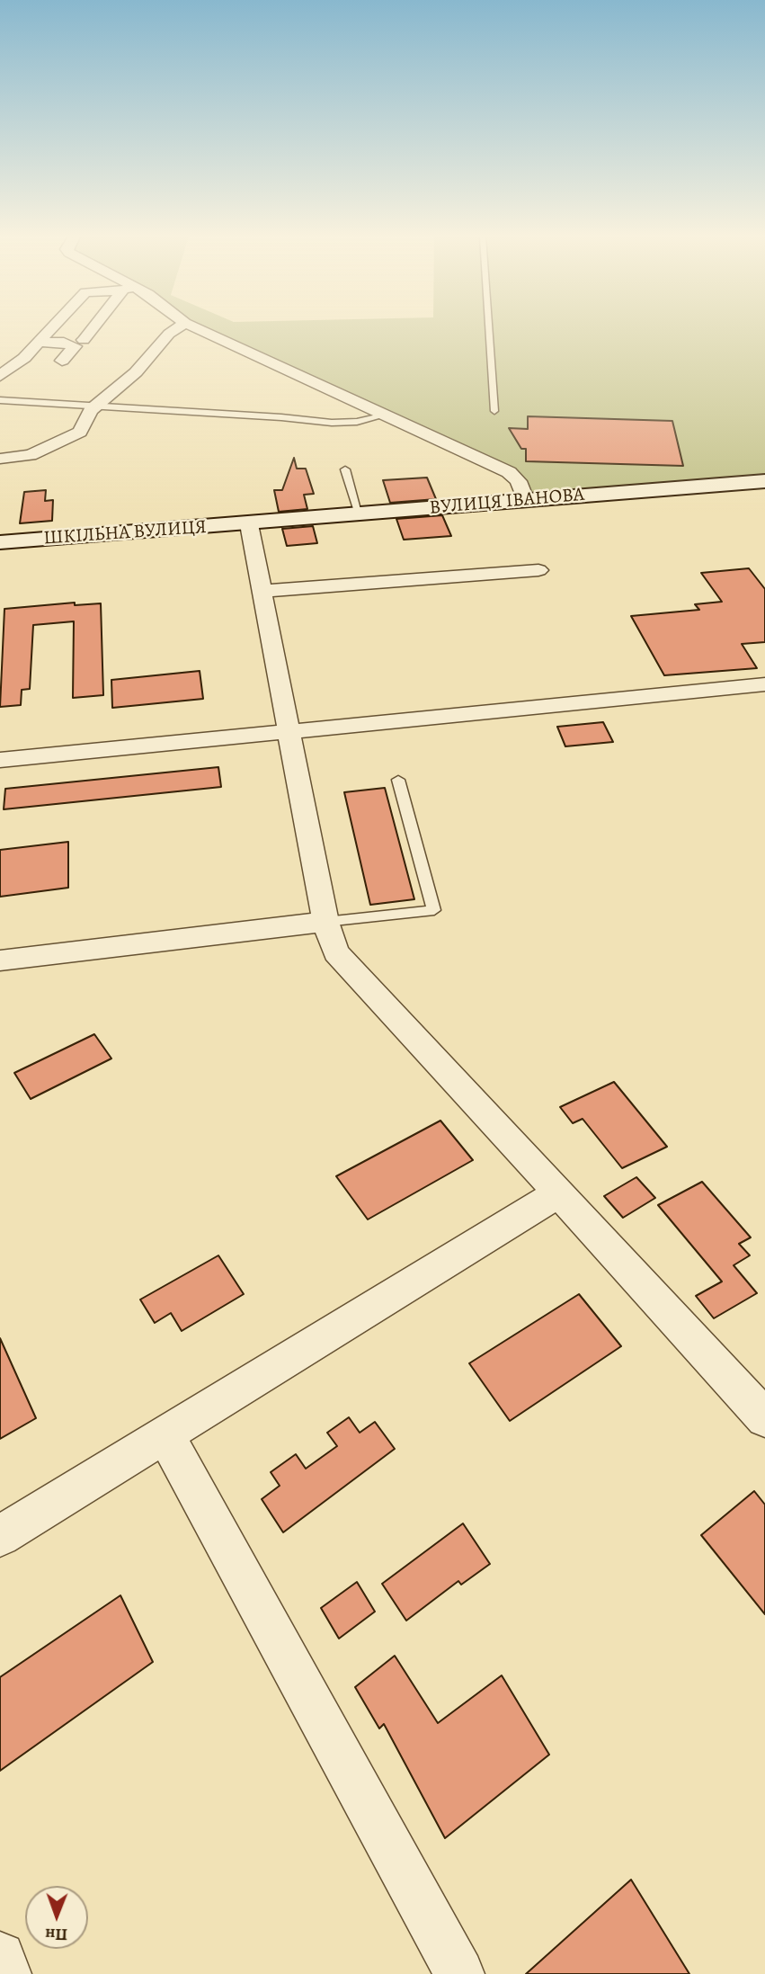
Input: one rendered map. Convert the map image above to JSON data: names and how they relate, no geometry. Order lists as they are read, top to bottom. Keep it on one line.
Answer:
{"streets":{"street":["ВУЛИЦЯ ІВАНОВА","ШКІЛЬНА ВУЛИЦЯ"]},"crossings":[["ВУЛИЦЯ ІВАНОВА","ШКІЛЬНА ВУЛИЦЯ"]],"north":"bottom"}
